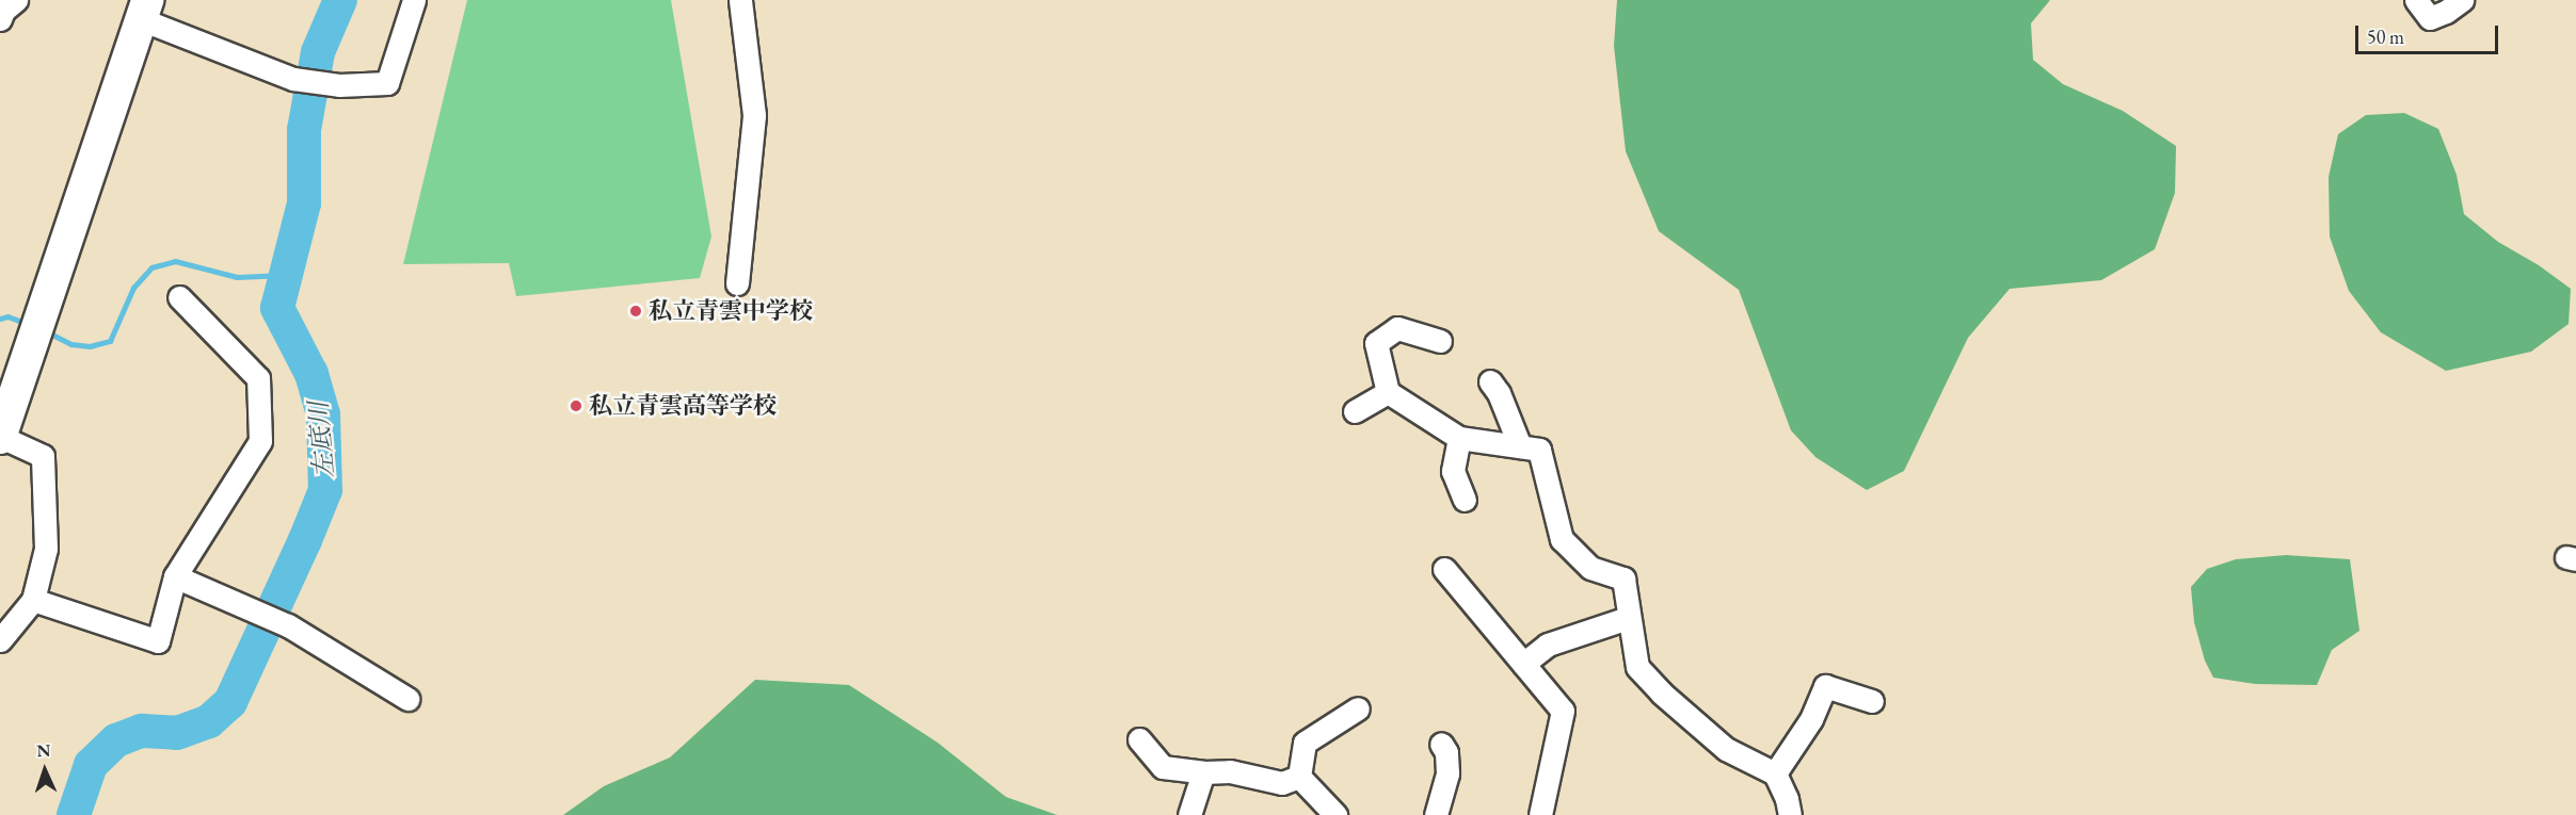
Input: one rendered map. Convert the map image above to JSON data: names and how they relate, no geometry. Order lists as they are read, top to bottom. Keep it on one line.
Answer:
{"water":["左底川"],"places":["私立青雲中学校","私立青雲高等学校"],"scale_bar":"50 m","north":"top"}
